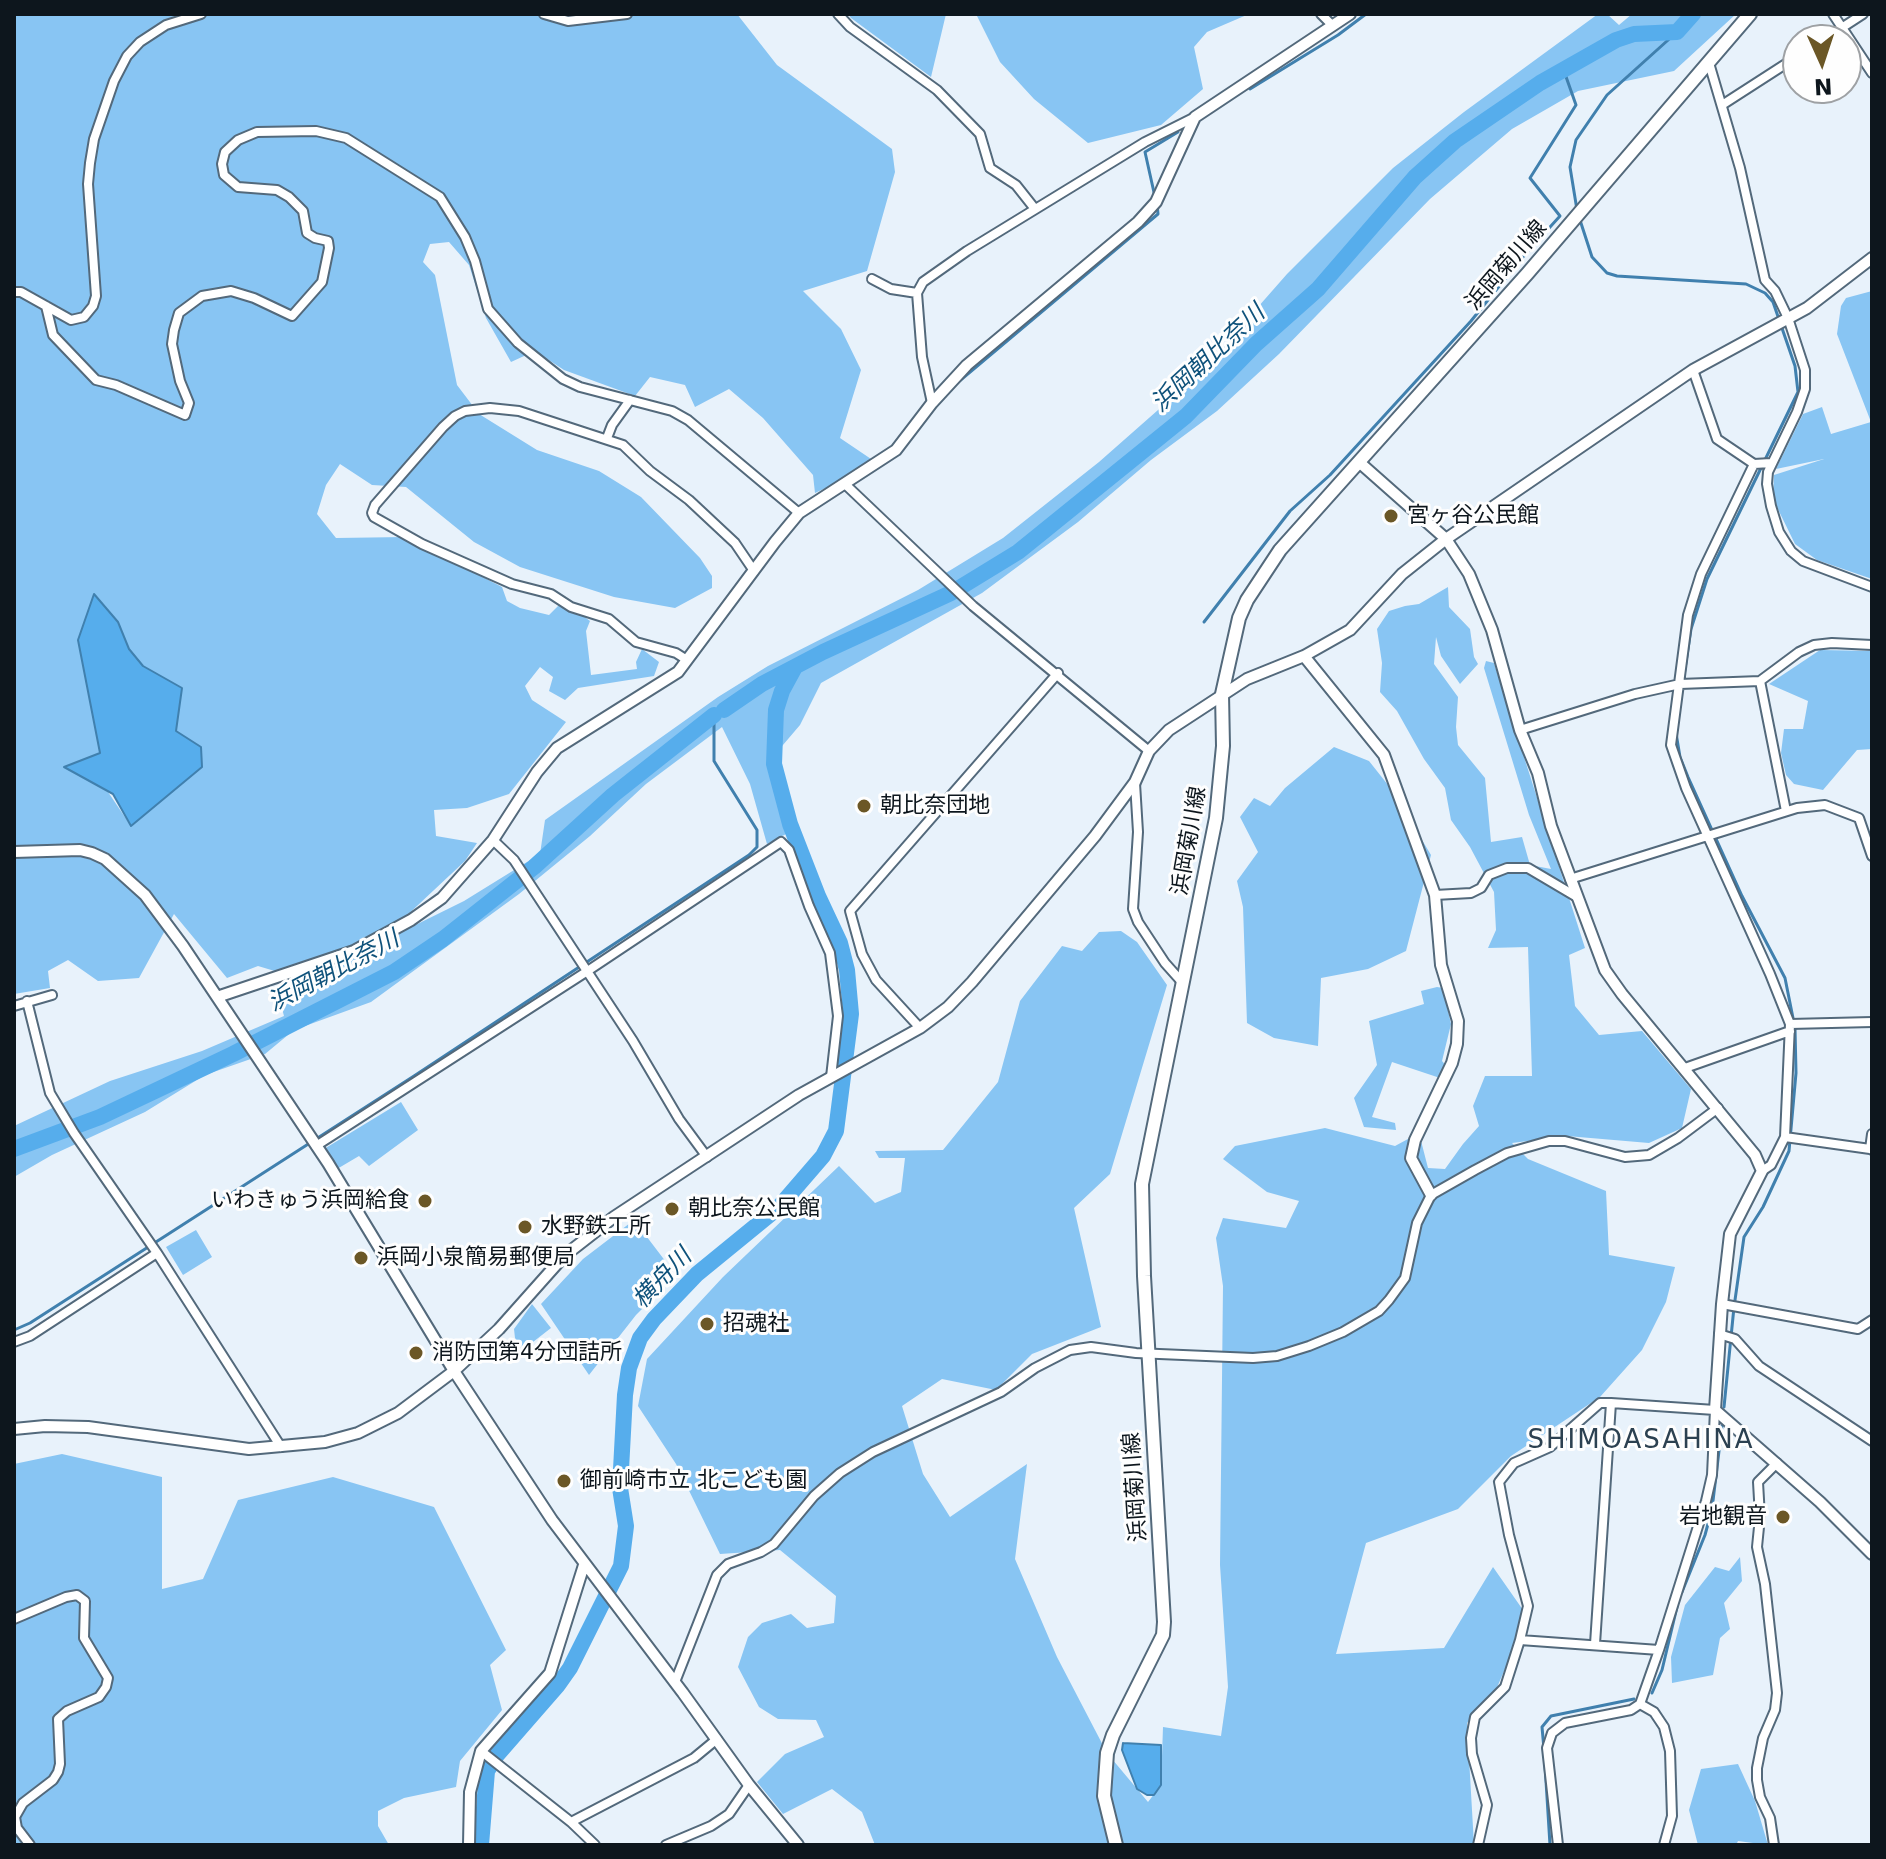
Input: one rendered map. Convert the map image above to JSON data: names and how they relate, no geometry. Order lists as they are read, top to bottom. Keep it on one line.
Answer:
{"streets":{"main road":["浜岡菊川線"]},"districts":["SHIMOASAHINA"],"water":["浜岡朝比奈川","横舟川"],"places":["宮ヶ谷公民館","朝比奈団地","いわきゅう浜岡給食","朝比奈公民館","水野鉄工所","浜岡小泉簡易郵便局","招魂社","消防団第4分団詰所","御前崎市立 北こども園","岩地観音"],"north":"bottom"}
